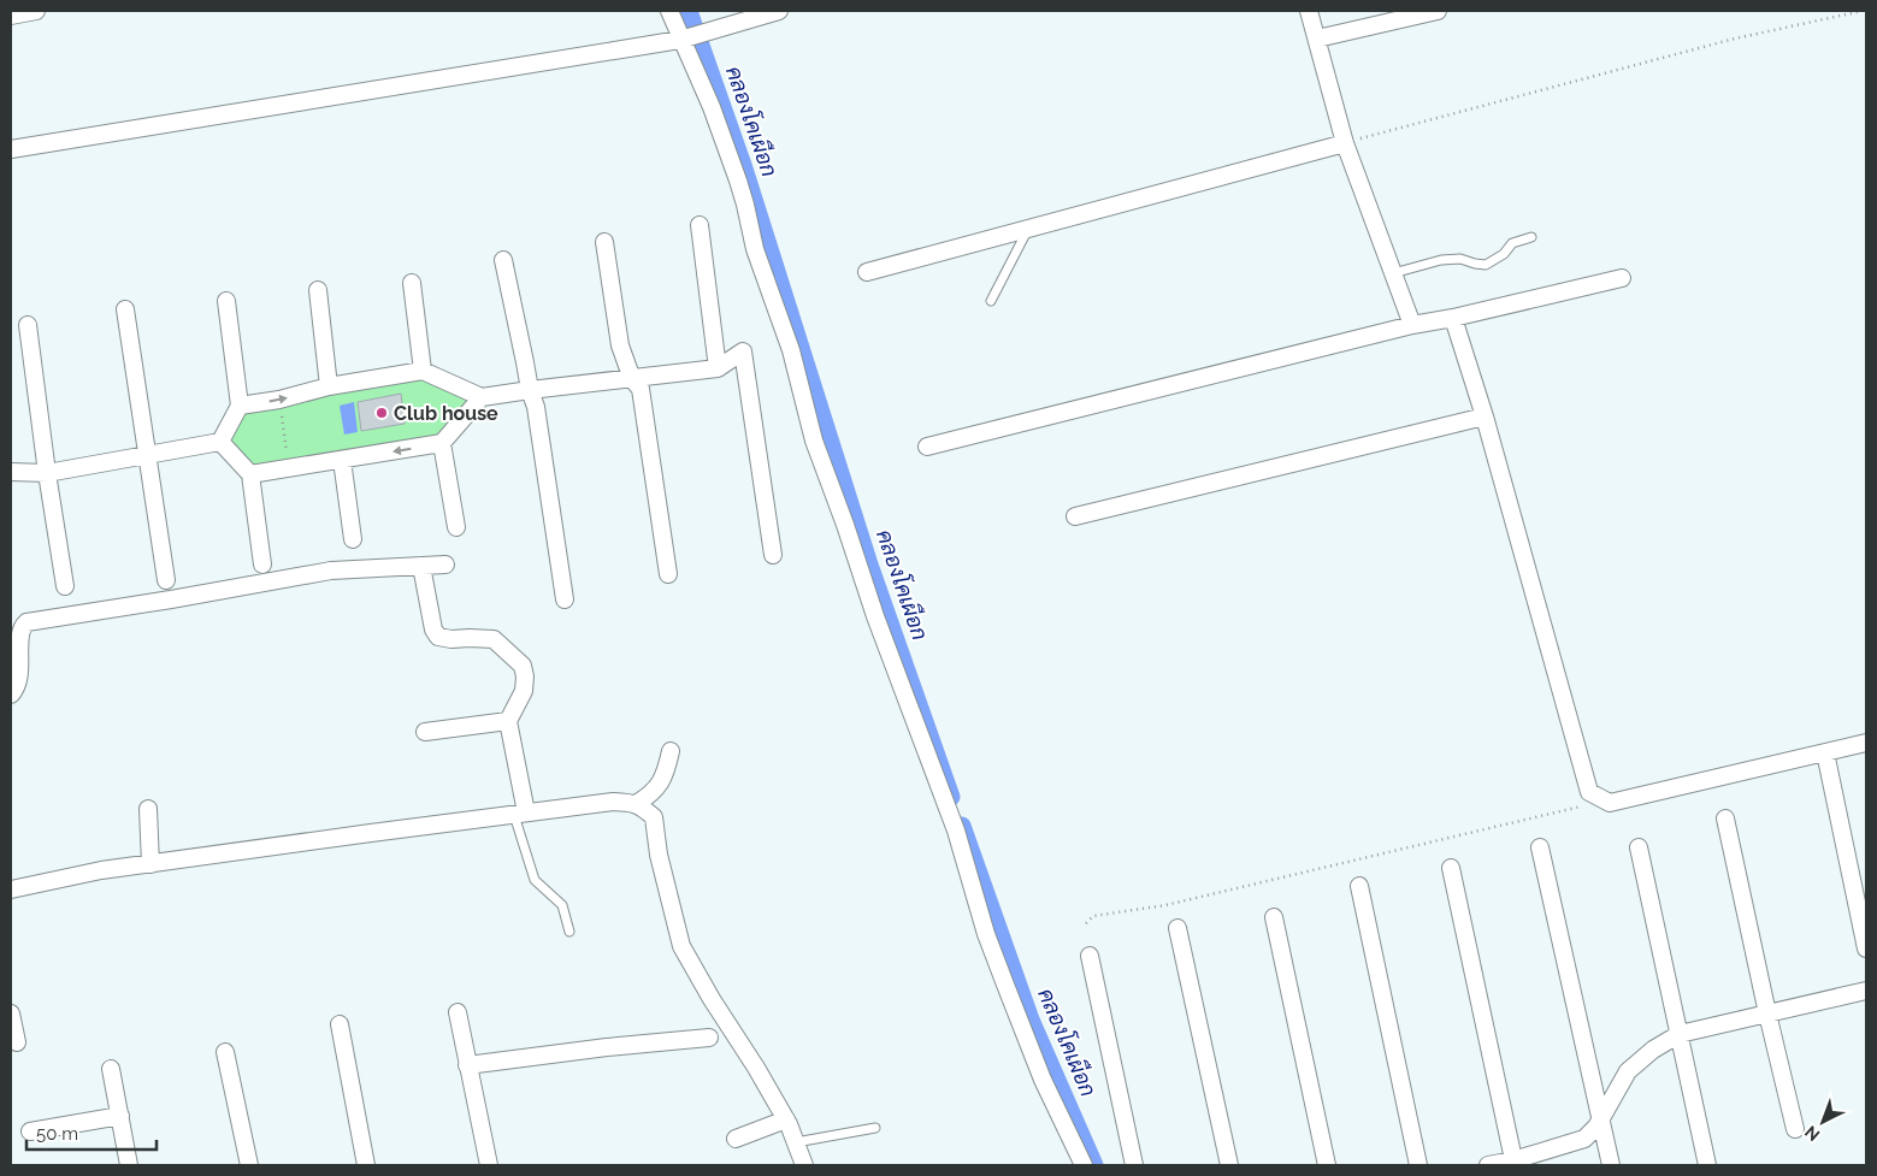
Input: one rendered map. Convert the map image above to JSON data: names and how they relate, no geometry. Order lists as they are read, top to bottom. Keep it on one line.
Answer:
{"water":["คลองโคเผือก"],"places":["Club house"],"scale_bar":"50 m","north":"bottom left"}
